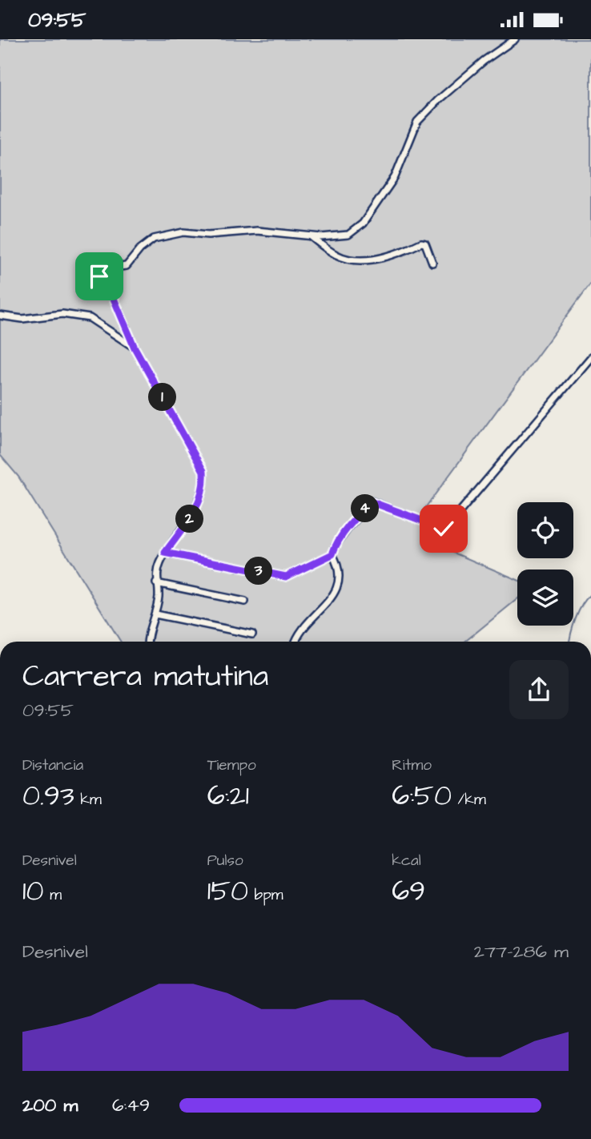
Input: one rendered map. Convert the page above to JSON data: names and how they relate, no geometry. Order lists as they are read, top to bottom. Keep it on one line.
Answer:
{"page":{"status":"09:55","pins":["1","4","2","3"],"heading":["Carrera matutina","09:55"],"stats":[["Distancia","0.93 km"],["Tiempo","6:21"],["Ritmo","6:50 /km"],["Desnivel","10 m"],["Pulso","150 bpm"],["kcal","69"]],"chart":["Desnivel","277–286 m"],"list":[{"name":"200 m","note":"6:49"}]}}
